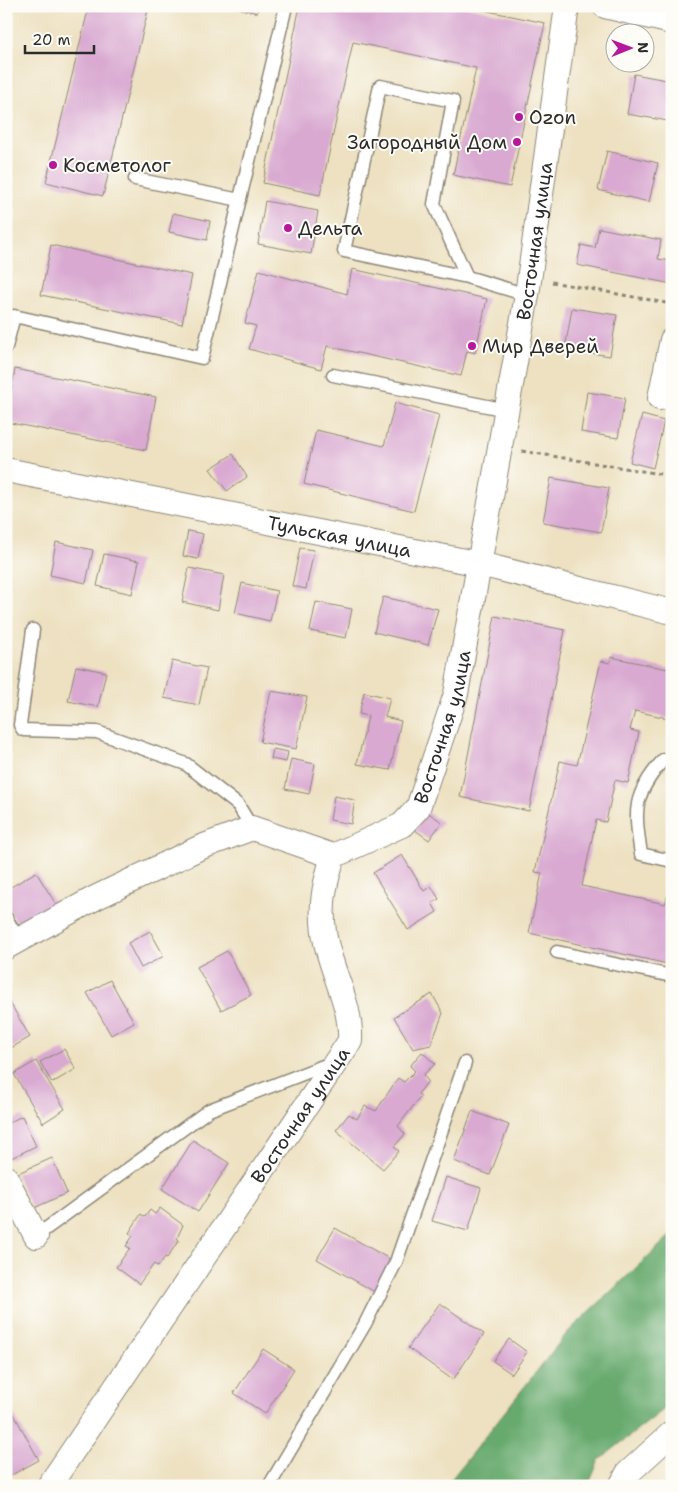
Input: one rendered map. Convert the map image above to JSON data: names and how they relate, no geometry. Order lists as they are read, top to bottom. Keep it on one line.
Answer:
{"streets":{"street":["Восточная улица","Тульская улица"]},"crossings":[["Восточная улица","Тульская улица"]],"places":["Ozon","Загородный Дом","Косметолог","Дельта","Мир Дверей"],"scale_bar":"20 m","north":"right"}
